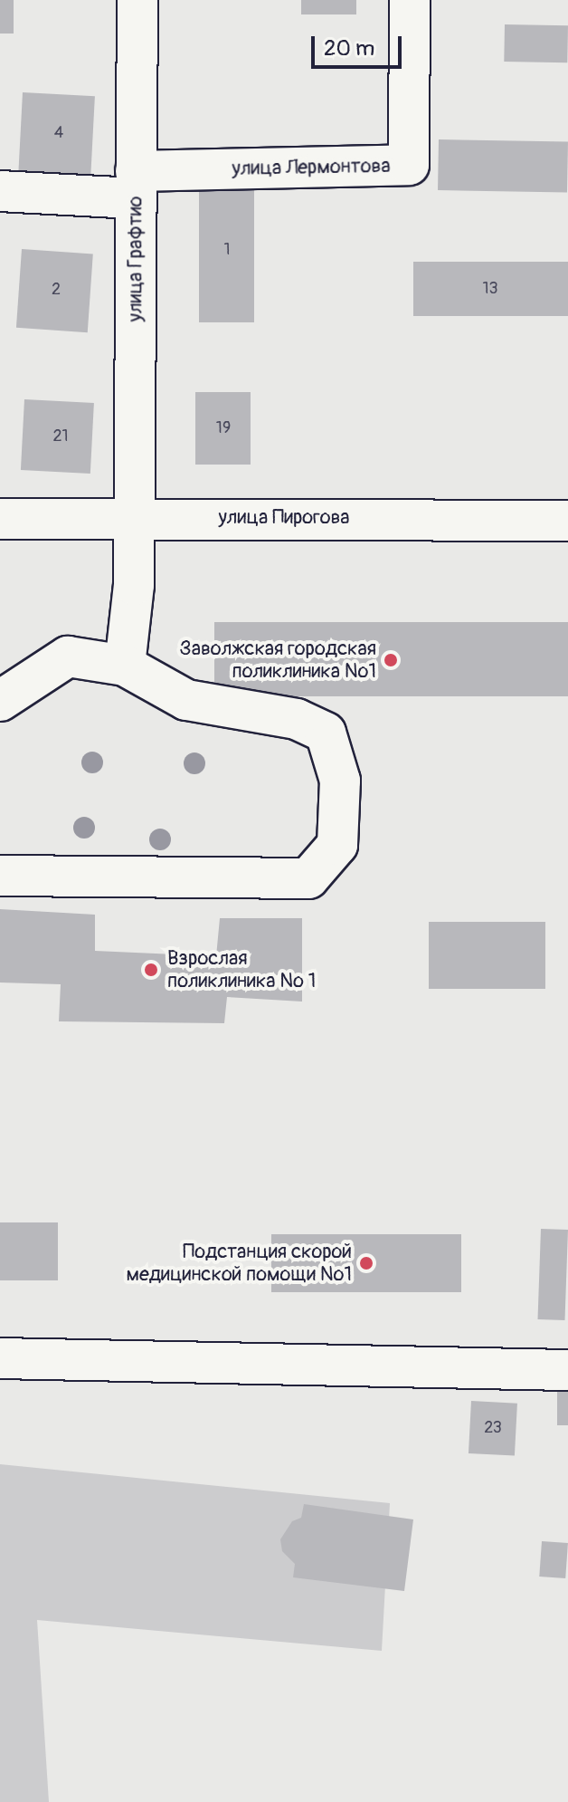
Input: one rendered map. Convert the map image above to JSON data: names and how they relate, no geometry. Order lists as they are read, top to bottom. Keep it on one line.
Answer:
{"streets":{"street":["улица Лермонтова","улица Графтио","улица Пирогова"]},"crossings":[["улица Лермонтова","улица Графтио"],["улица Графтио","улица Пирогова"]],"places":["Заволжская городская поликлиника №1","Взрослая поликлиника № 1","Подстанция скорой медицинской помощи №1"],"house_numbers":["4","1","13","2","19","21","23"],"scale_bar":"20 m"}
